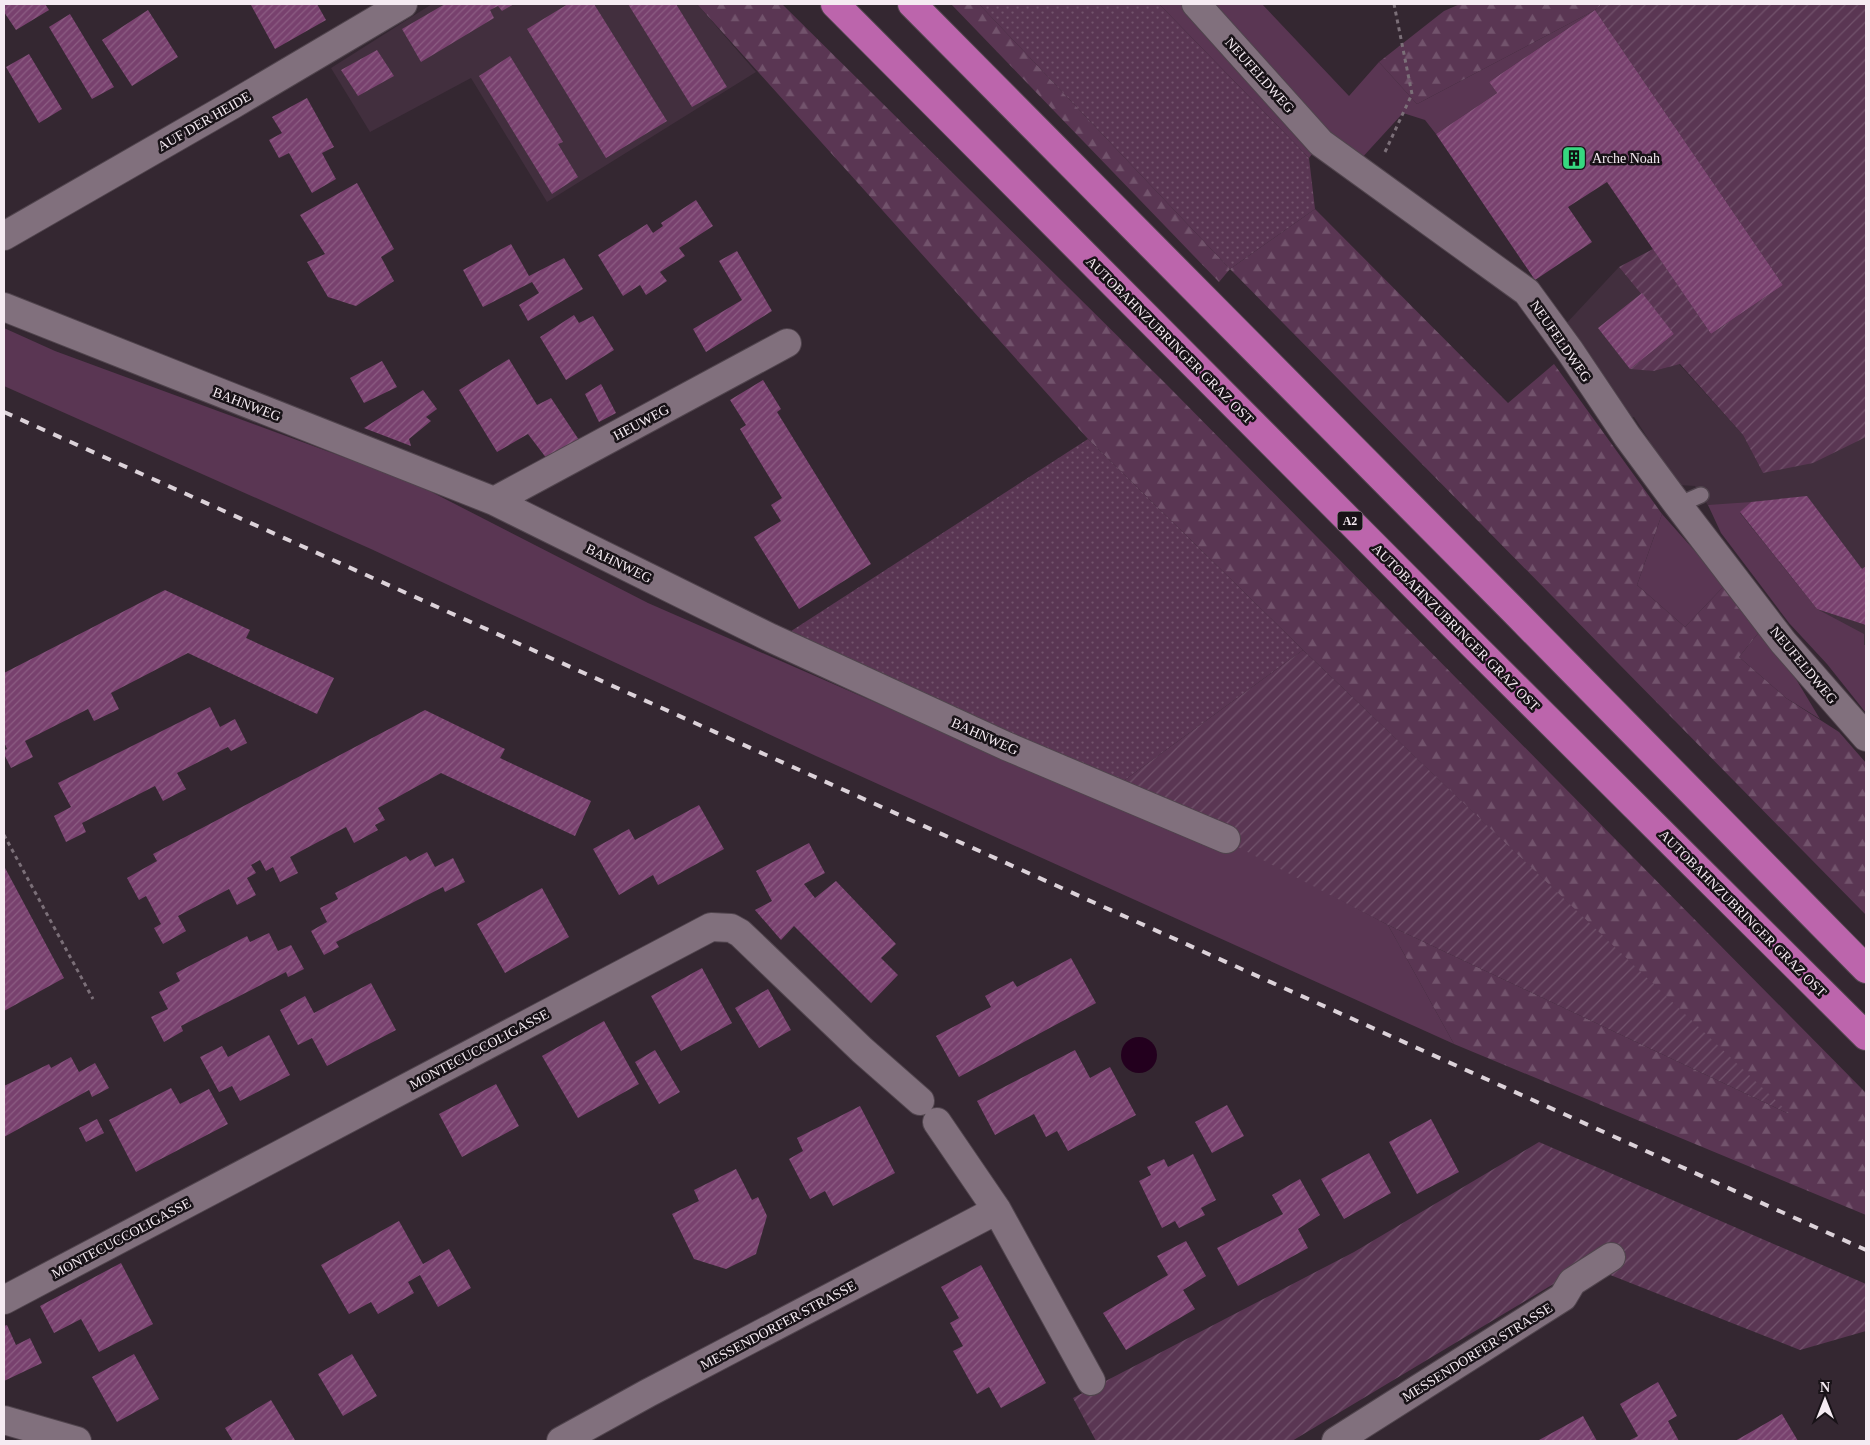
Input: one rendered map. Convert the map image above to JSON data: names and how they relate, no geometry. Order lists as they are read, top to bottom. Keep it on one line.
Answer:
{"streets":{"highway":["AUTOBAHNZUBRINGER GRAZ OST","A2"],"street":["NEUFELDWEG","AUF DER HEIDE","BAHNWEG","HEUWEG","MONTECUCCOLIGASSE","MESSENDORFER STRASSE"]},"crossings":[["BAHNWEG","HEUWEG"]],"places":{"building":["Arche Noah"]},"north":"top"}
